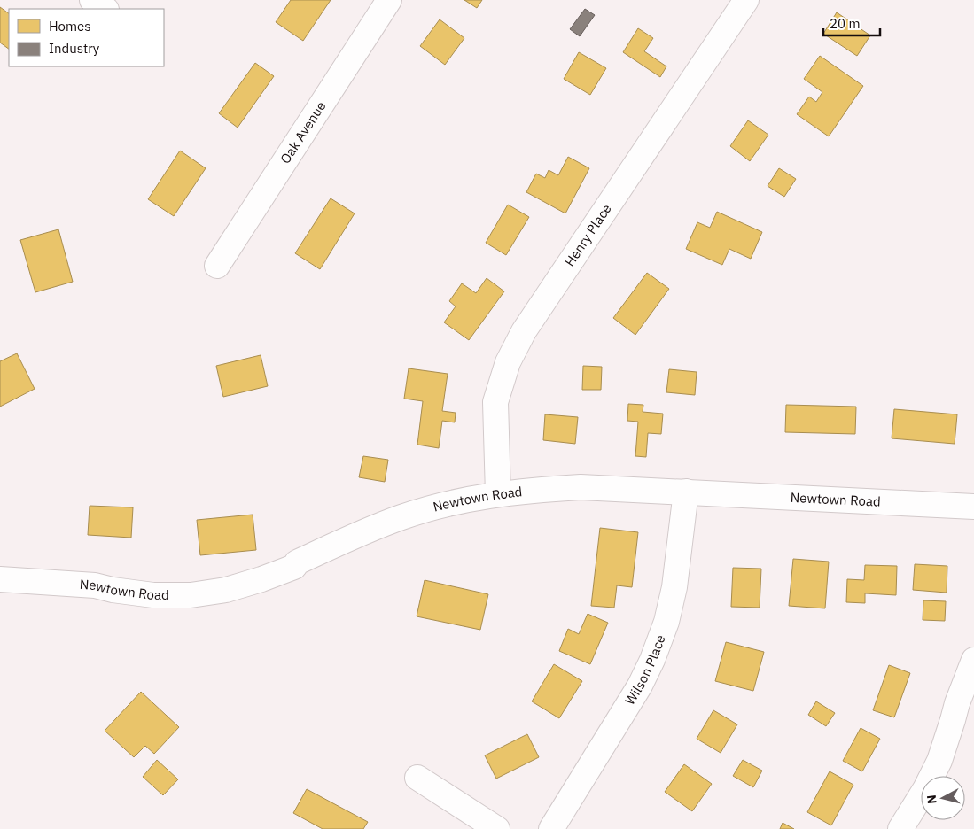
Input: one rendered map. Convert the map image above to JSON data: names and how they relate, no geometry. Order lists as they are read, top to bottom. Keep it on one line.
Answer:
{"streets":{"street":["Oak Avenue","Henry Place","Newtown Road","Wilson Place"]},"crossings":[["Henry Place","Newtown Road"],["Newtown Road","Wilson Place"]],"legend":["Homes","Industry"],"scale_bar":"20 m","north":"left"}
